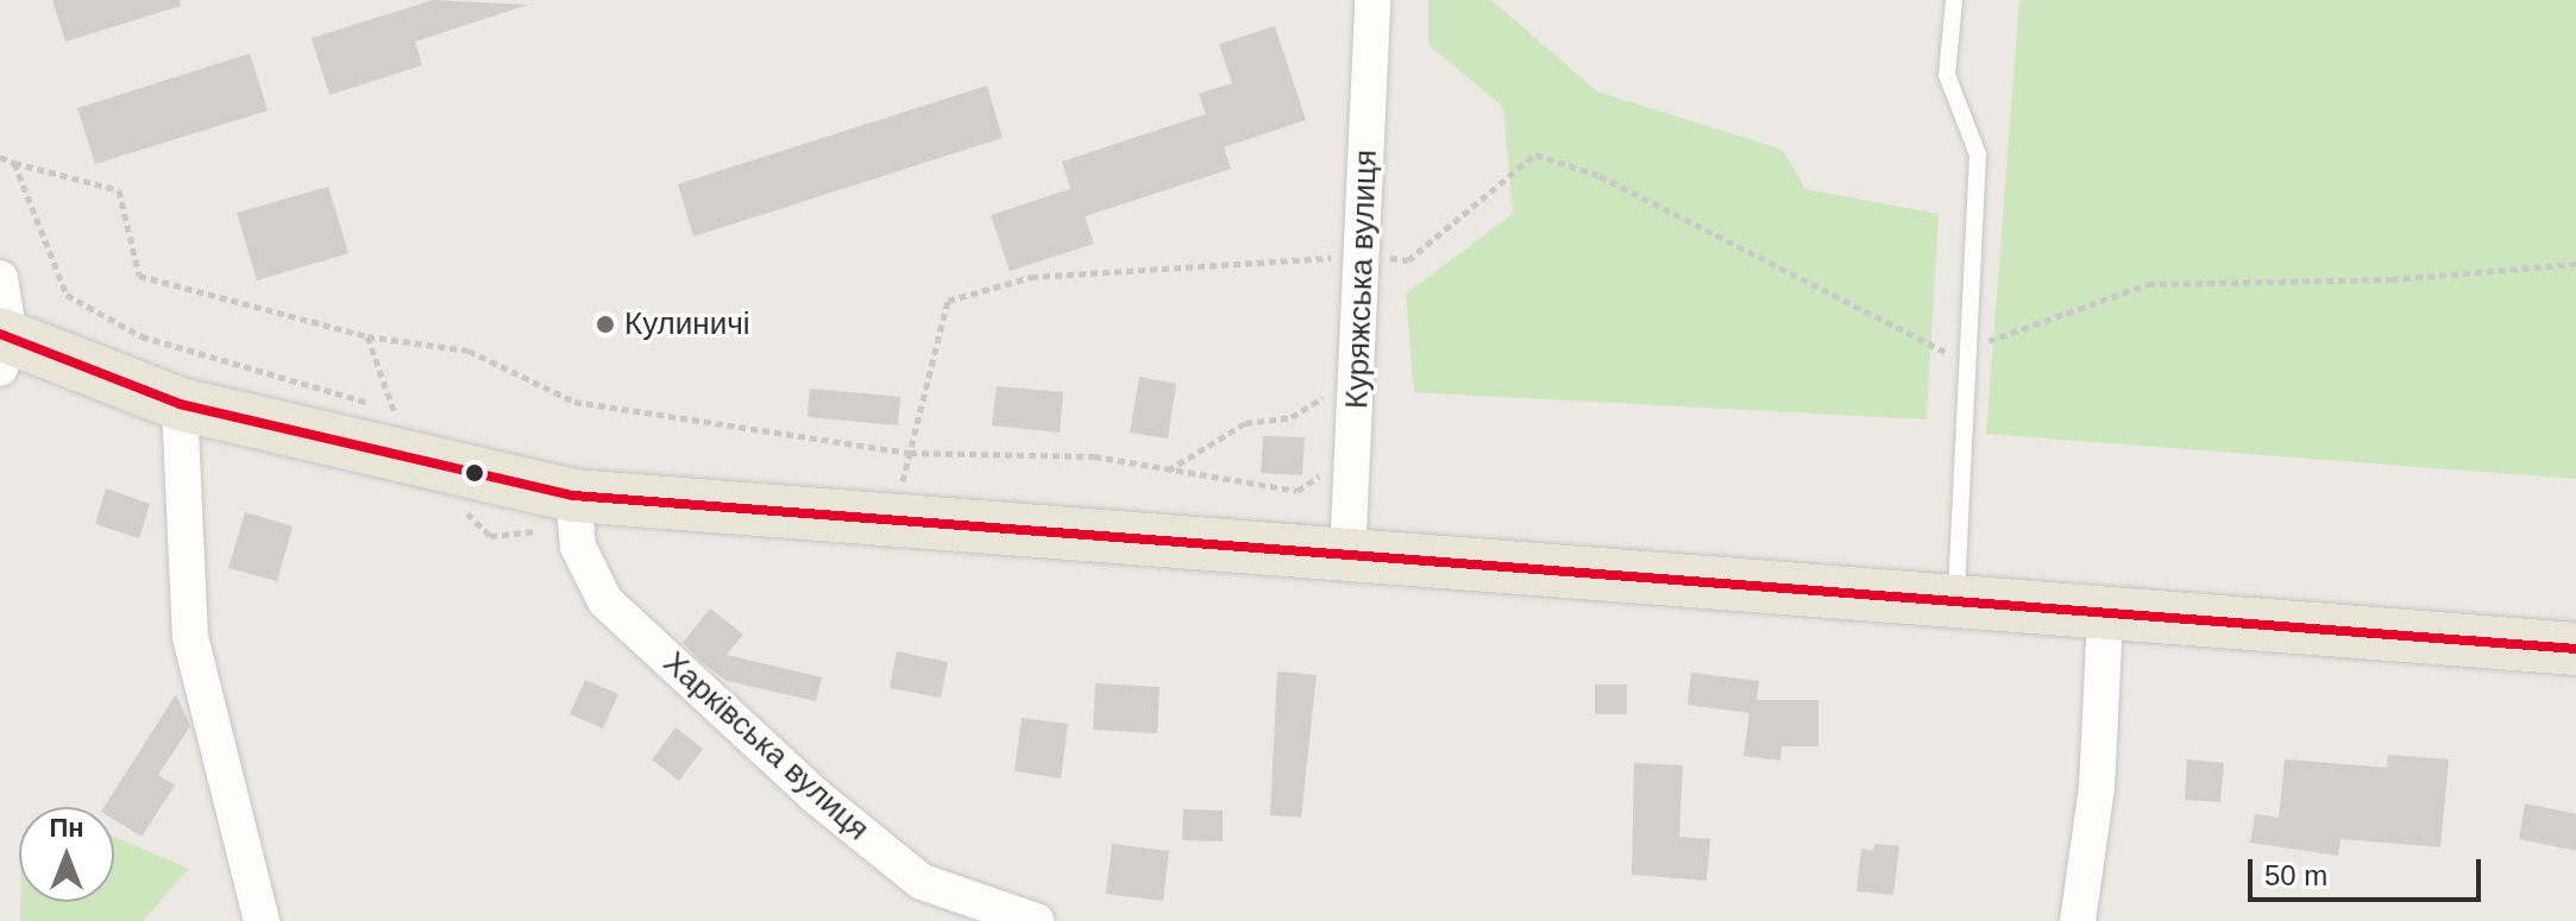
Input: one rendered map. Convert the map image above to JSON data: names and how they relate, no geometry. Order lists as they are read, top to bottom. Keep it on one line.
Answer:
{"streets":{"street":["Куряжська вулиця","Харківська вулиця"]},"places":["Кулиничі"],"scale_bar":"50 m","north":"top"}
